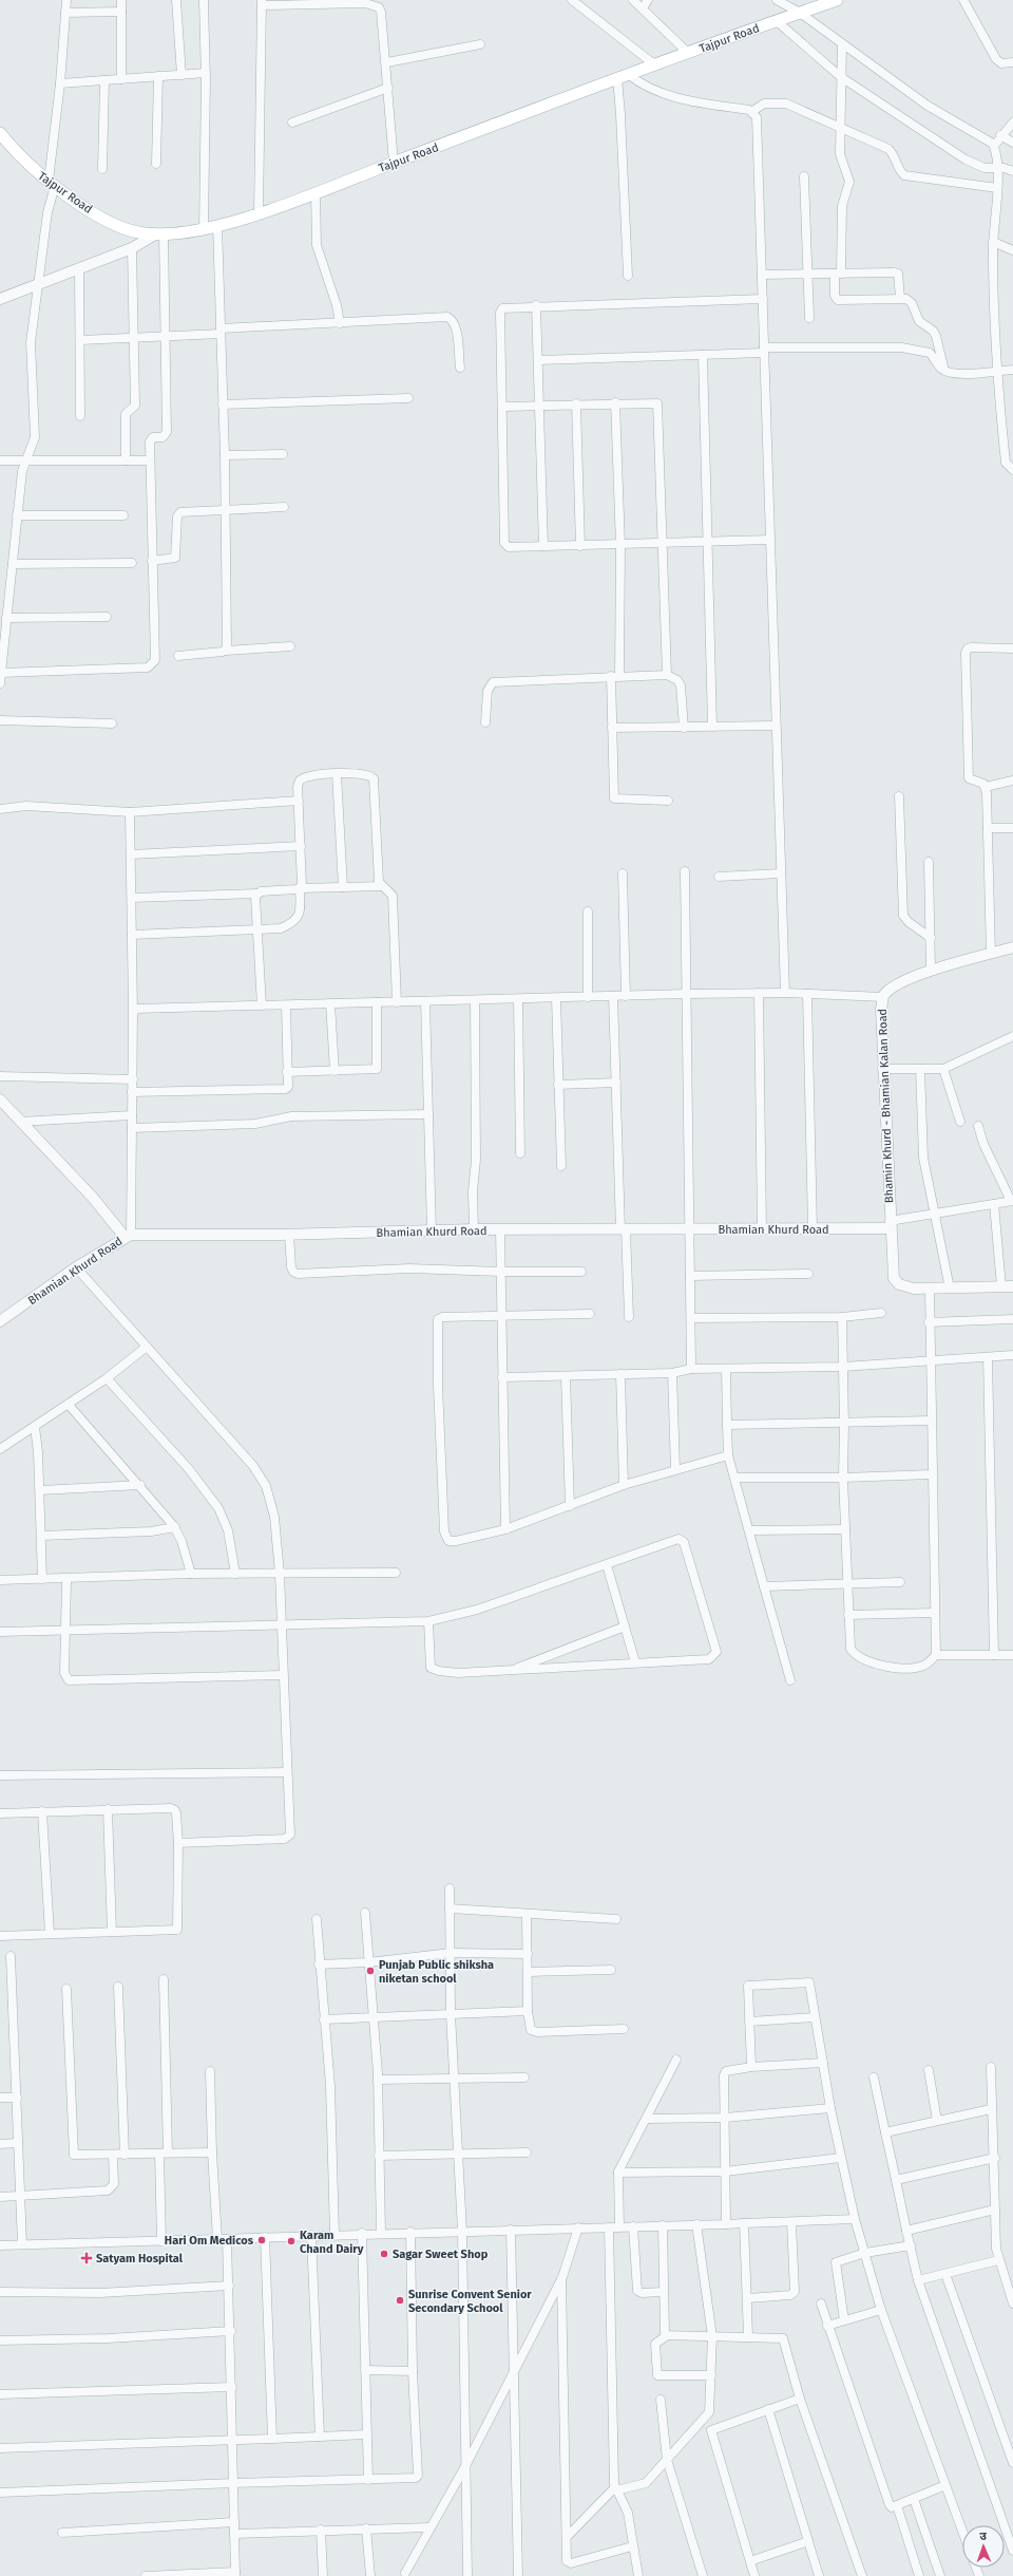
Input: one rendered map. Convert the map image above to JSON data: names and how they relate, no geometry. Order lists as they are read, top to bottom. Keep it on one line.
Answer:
{"streets":{"main road":["Tajpur Road"],"street":["Bhamin Khurd - Bhamian Kalan Road","Bhamian Khurd Road"]},"crossings":[["Bhamin Khurd - Bhamian Kalan Road","Bhamian Khurd Road"]],"places":{"other":["Punjab Public shiksha niketan school","Hari Om Medicos","Karam Chand Dairy","Sagar Sweet Shop","Sunrise Convent Senior Secondary School"],"health":["Satyam Hospital"]},"north":"top"}
